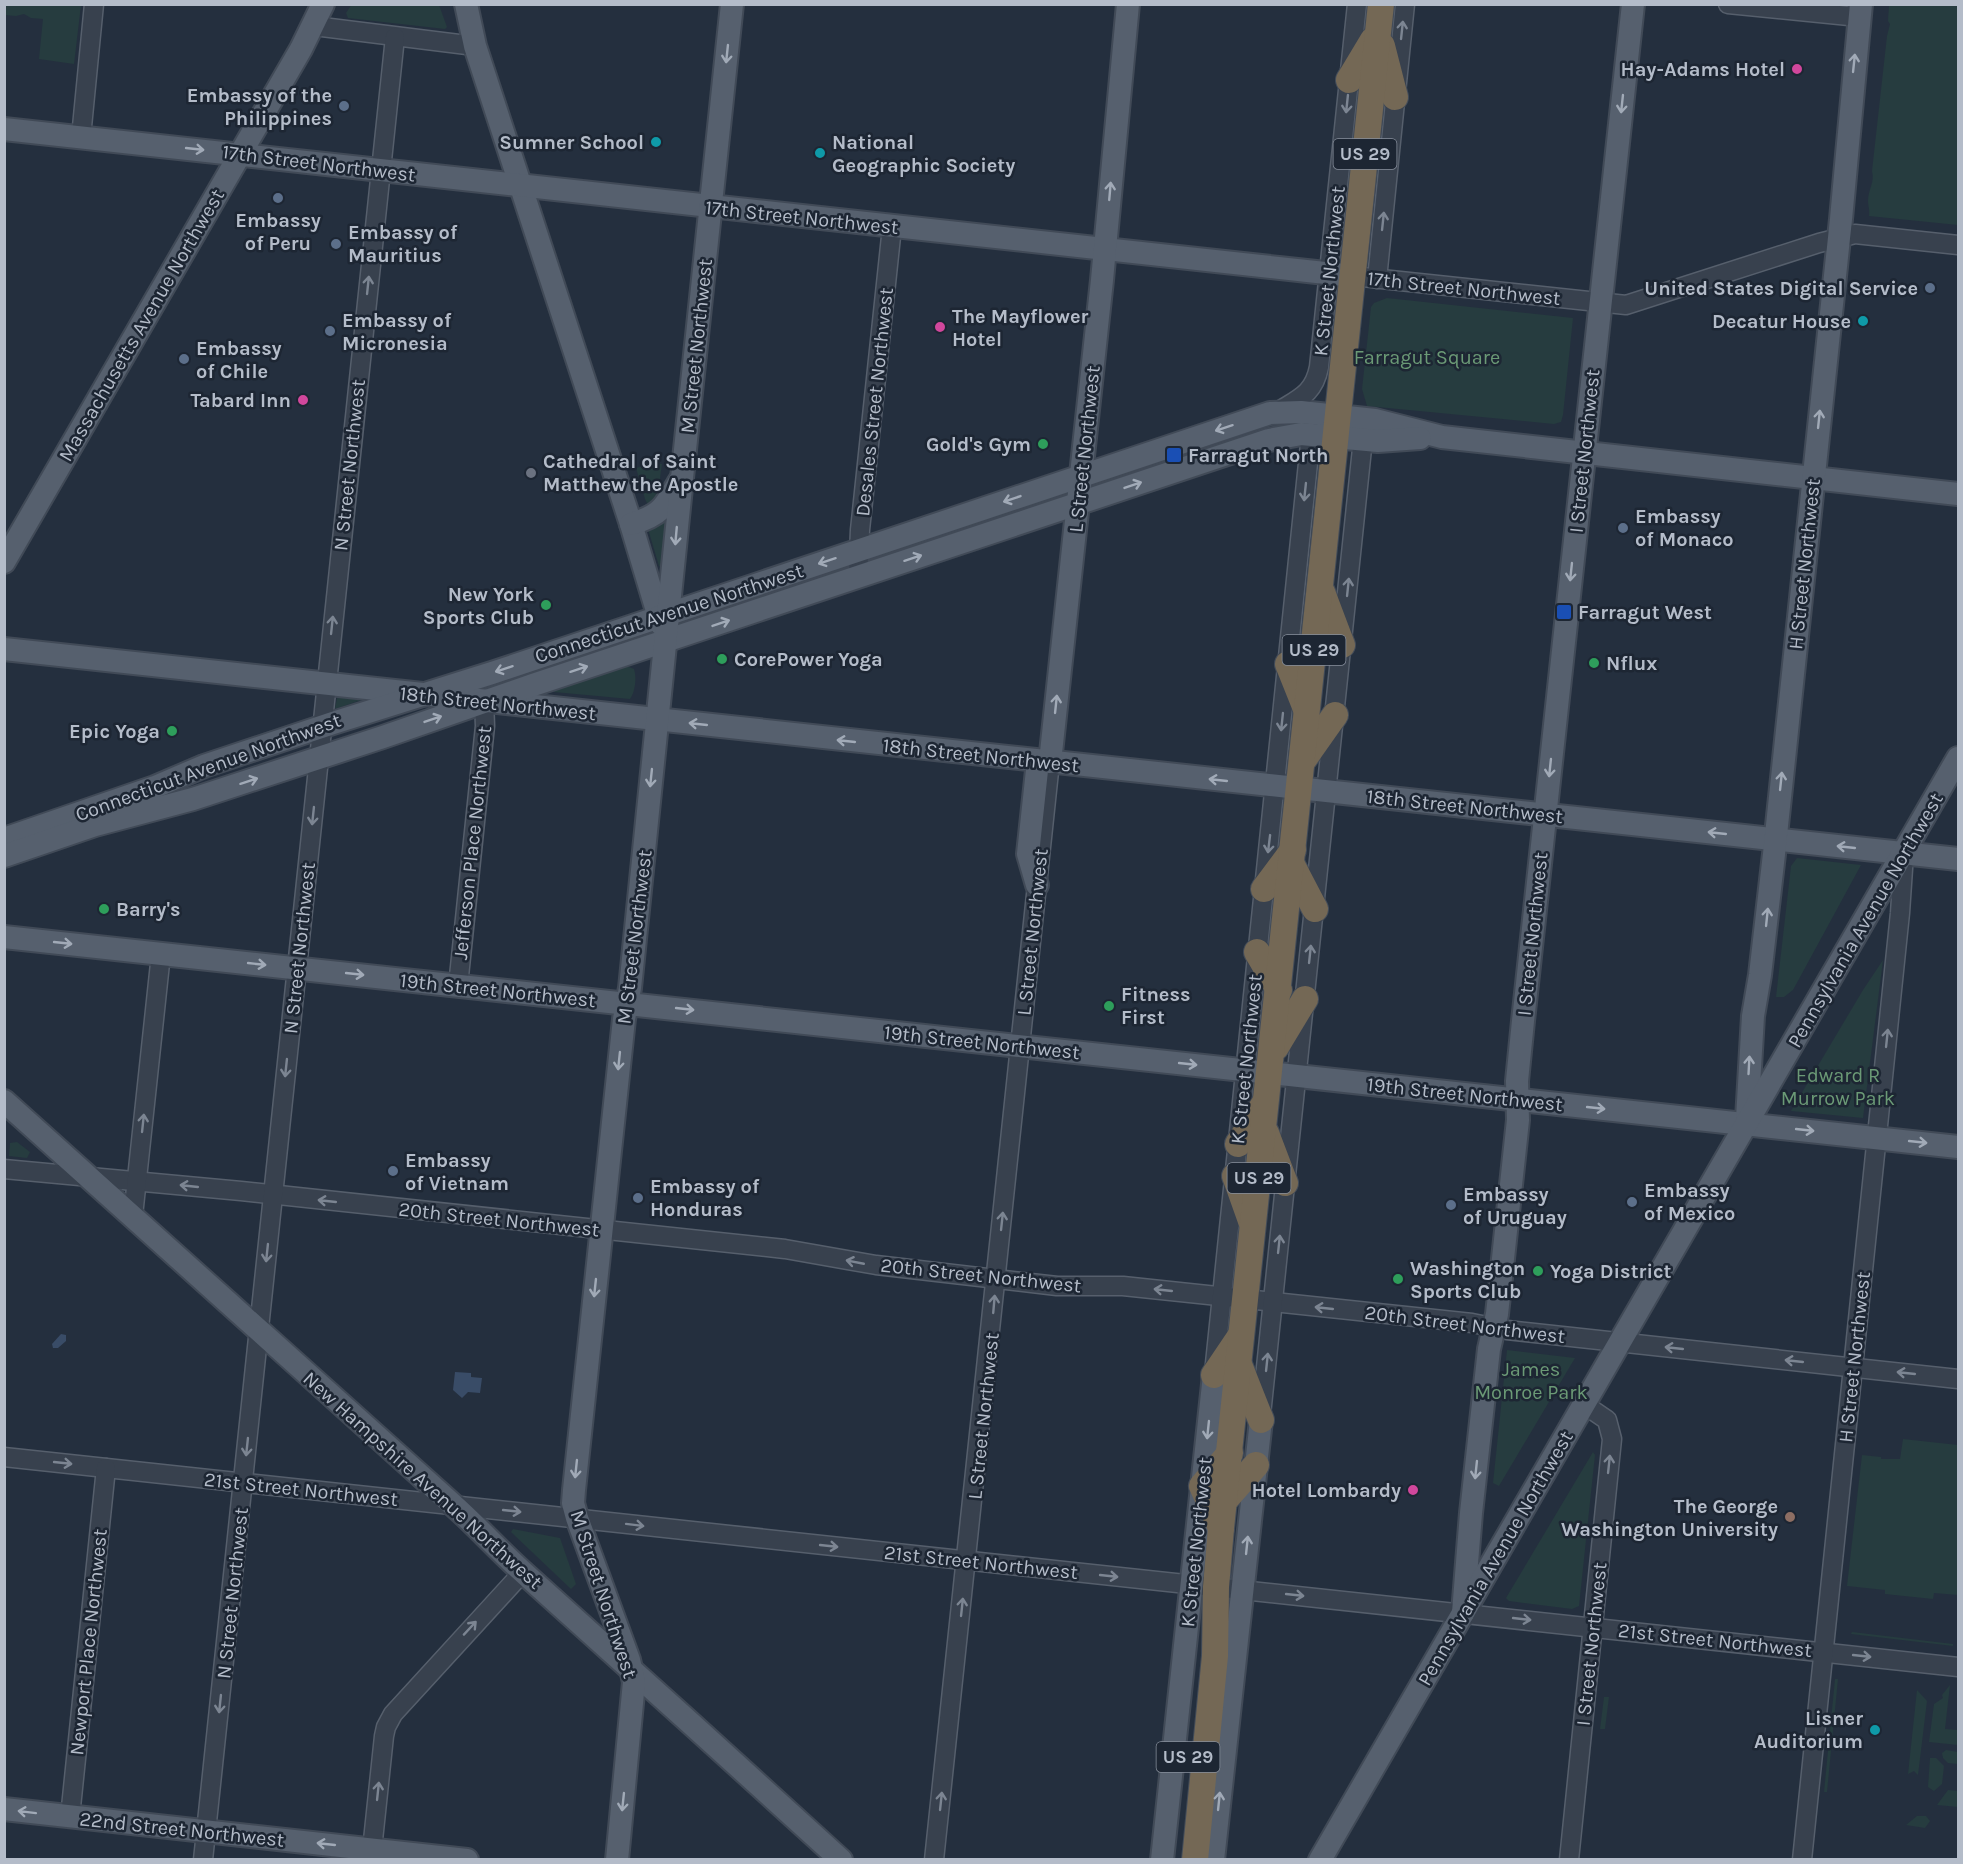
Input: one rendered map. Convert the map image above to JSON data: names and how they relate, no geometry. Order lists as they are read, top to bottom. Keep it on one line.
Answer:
{"streets":{"highway":["US 29","K Street Northwest"],"main road":["17th Street Northwest","Massachusetts Avenue Northwest","M Street Northwest","L Street Northwest","I Street Northwest","H Street Northwest","Connecticut Avenue Northwest","18th Street Northwest","Pennsylvania Avenue Northwest","19th Street Northwest","New Hampshire Avenue Northwest","22nd Street Northwest"],"street":["Desales Street Northwest","N Street Northwest","Jefferson Place Northwest","20th Street Northwest","21st Street Northwest","Newport Place Northwest"]},"crossings":[["17th Street Northwest","K Street Northwest"],["17th Street Northwest","Massachusetts Avenue Northwest"],["17th Street Northwest","M Street Northwest"],["17th Street Northwest","Desales Street Northwest"],["17th Street Northwest","L Street Northwest"],["17th Street Northwest","I Street Northwest"],["17th Street Northwest","N Street Northwest"],["K Street Northwest","Connecticut Avenue Northwest"],["K Street Northwest","18th Street Northwest"],["K Street Northwest","19th Street Northwest"],["K Street Northwest","20th Street Northwest"],["K Street Northwest","21st Street Northwest"],["M Street Northwest","Connecticut Avenue Northwest"],["M Street Northwest","18th Street Northwest"],["M Street Northwest","19th Street Northwest"],["M Street Northwest","20th Street Northwest"],["M Street Northwest","New Hampshire Avenue Northwest"],["M Street Northwest","21st Street Northwest"],["Desales Street Northwest","Connecticut Avenue Northwest"],["L Street Northwest","Connecticut Avenue Northwest"],["L Street Northwest","18th Street Northwest"],["L Street Northwest","19th Street Northwest"],["L Street Northwest","20th Street Northwest"],["L Street Northwest","21st Street Northwest"],["I Street Northwest","18th Street Northwest"],["I Street Northwest","Pennsylvania Avenue Northwest"],["I Street Northwest","19th Street Northwest"],["I Street Northwest","20th Street Northwest"],["I Street Northwest","21st Street Northwest"],["N Street Northwest","Connecticut Avenue Northwest"],["N Street Northwest","18th Street Northwest"],["N Street Northwest","19th Street Northwest"],["N Street Northwest","20th Street Northwest"],["N Street Northwest","New Hampshire Avenue Northwest"],["N Street Northwest","21st Street Northwest"],["N Street Northwest","22nd Street Northwest"],["H Street Northwest","18th Street Northwest"],["H Street Northwest","Pennsylvania Avenue Northwest"],["H Street Northwest","19th Street Northwest"],["H Street Northwest","20th Street Northwest"],["H Street Northwest","21st Street Northwest"],["Connecticut Avenue Northwest","18th Street Northwest"],["Connecticut Avenue Northwest","Jefferson Place Northwest"],["18th Street Northwest","Jefferson Place Northwest"],["18th Street Northwest","Pennsylvania Avenue Northwest"],["Jefferson Place Northwest","19th Street Northwest"],["Pennsylvania Avenue Northwest","19th Street Northwest"],["Pennsylvania Avenue Northwest","20th Street Northwest"],["Pennsylvania Avenue Northwest","21st Street Northwest"],["20th Street Northwest","New Hampshire Avenue Northwest"],["New Hampshire Avenue Northwest","21st Street Northwest"],["21st Street Northwest","Newport Place Northwest"],["Newport Place Northwest","22nd Street Northwest"]],"one_way":["M Street Northwest","L Street Northwest","H Street Northwest","18th Street Northwest","19th Street Northwest","20th Street Northwest","21st Street Northwest","22nd Street Northwest"],"parks":["Farragut Square","Edward R Murrow Park","James Monroe Park"],"places":{"other":["Hay-Adams Hotel","Embassy of the Philippines","Sumner School","National Geographic Society","Embassy of Peru","Embassy of Mauritius","United States Digital Service","Decatur House","The Mayflower Hotel","Embassy of Micronesia","Embassy of Chile","Tabard Inn","Gold's Gym","Cathedral of Saint Matthew the Apostle","Embassy of Monaco","New York Sports Club","CorePower Yoga","Nflux","Epic Yoga","Barry's","Fitness First","Embassy of Vietnam","Embassy of Honduras","Embassy of Mexico","Embassy of Uruguay","Yoga District","Washington Sports Club","Hotel Lombardy","The George Washington University","Lisner Auditorium"],"transit":["Farragut North","Farragut West"]}}
